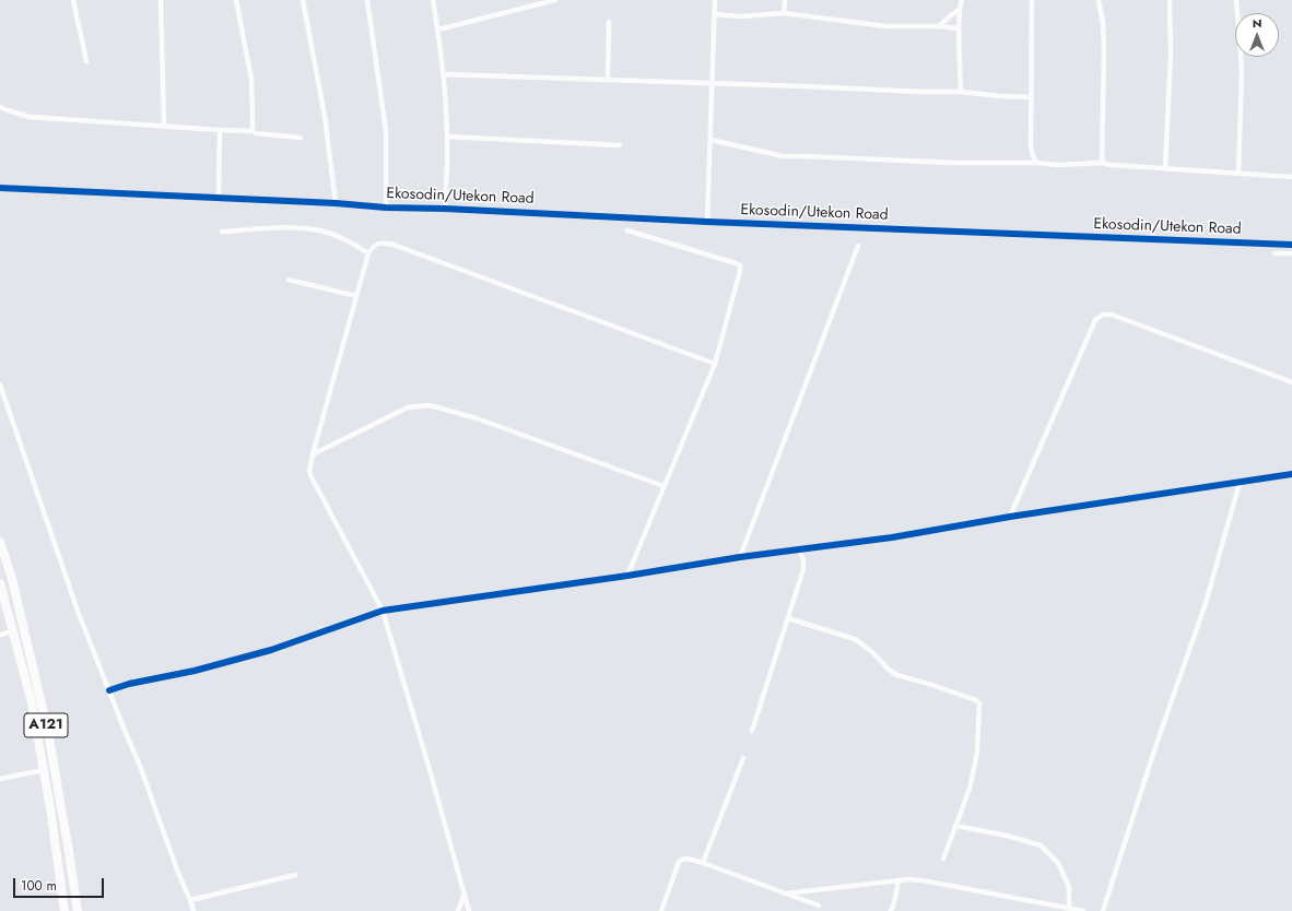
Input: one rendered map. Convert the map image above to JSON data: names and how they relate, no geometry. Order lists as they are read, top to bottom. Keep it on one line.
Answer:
{"streets":{"highway":["A121"],"street":["Ekosodin/Utekon Road"]},"scale_bar":"100 m","north":"top"}
